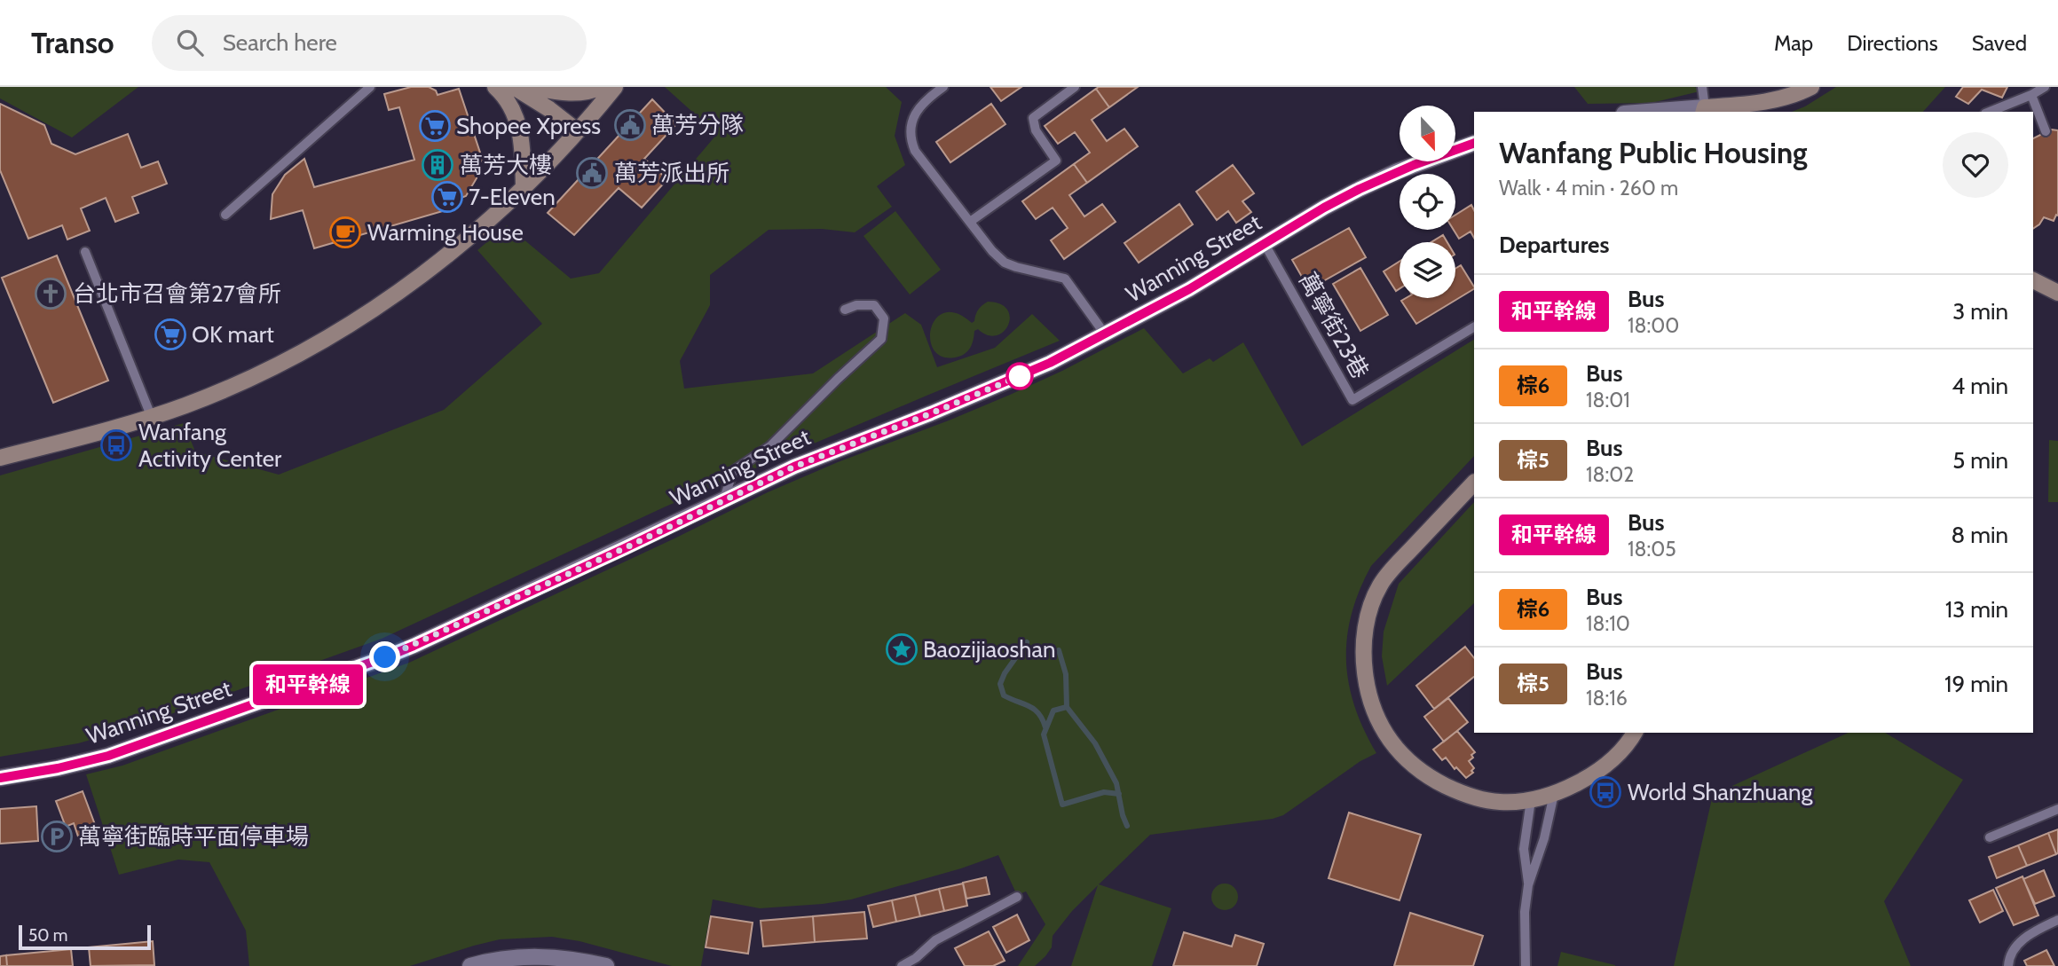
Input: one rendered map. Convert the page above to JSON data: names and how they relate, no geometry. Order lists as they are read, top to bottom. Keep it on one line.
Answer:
{"streets":{"street":["Wanning Street"],"lane":["萬寧街23巷"]},"crossings":[["Wanning Street","萬寧街23巷"]],"places":{"public building":["萬芳分隊","萬芳派出所"],"supermarket":["Shopee Xpress","7-Eleven","OK mart"],"building":["萬芳大樓"],"cafe":["Warming House"],"church":["台北市召會第27會所"],"bus stop":["Wanfang Activity Center","World Shanzhuang"],"place":["Baozijiaoshan"],"parking":["萬寧街臨時平面停車場"]},"lines":["bus line 和平幹線"],"scale_bar":"50 m","north":"bottom","page":{"header":"Transo","search":"Search here","nav":["Map","Directions","Saved"],"on_map":"和平幹線","heading":[["Wanfang Public Housing","Walk · 4 min · 260 m"],"Departures"],"list":[{"mark":"和平幹線","name":"Bus","note":"18:00","value":"3 min"},{"mark":"棕6","name":"Bus","note":"18:01","value":"4 min"},{"mark":"棕5","name":"Bus","note":"18:02","value":"5 min"},{"mark":"和平幹線","name":"Bus","note":"18:05","value":"8 min"},{"mark":"棕6","name":"Bus","note":"18:10","value":"13 min"},{"mark":"棕5","name":"Bus","note":"18:16","value":"19 min"}],"scale":"50 m"}}
